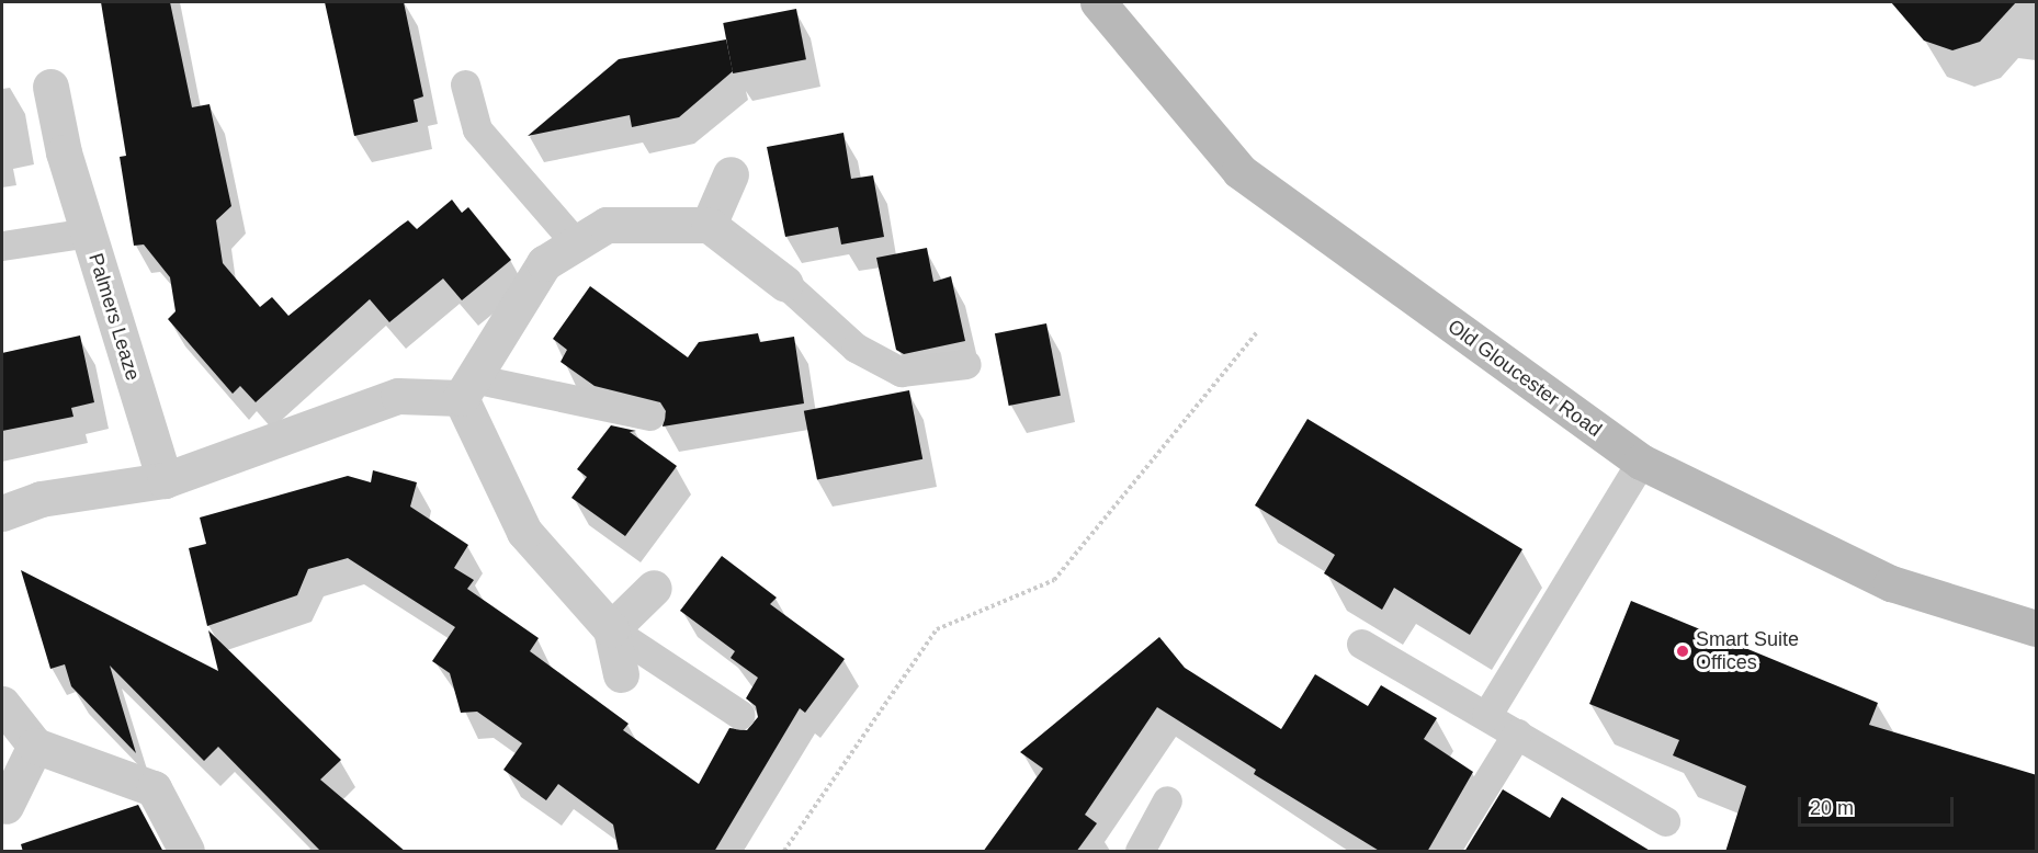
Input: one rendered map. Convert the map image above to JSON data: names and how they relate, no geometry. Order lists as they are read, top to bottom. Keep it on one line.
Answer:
{"streets":{"main road":["Old Gloucester Road"],"street":["Palmers Leaze"]},"places":["Smart Suite Offices"],"scale_bar":"20 m"}
